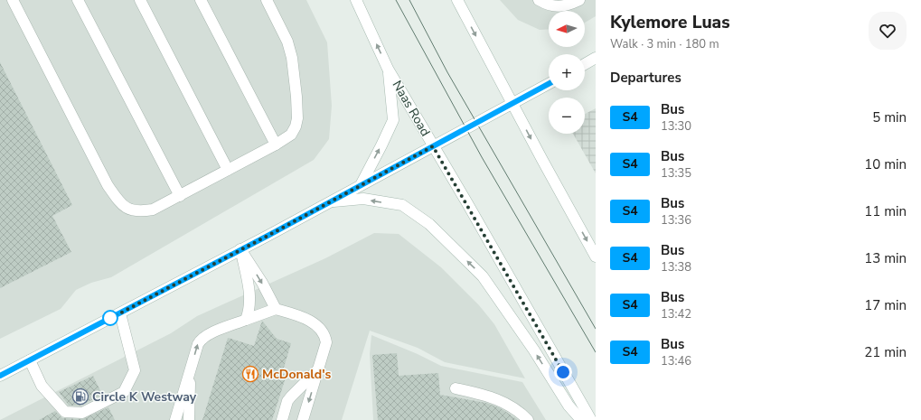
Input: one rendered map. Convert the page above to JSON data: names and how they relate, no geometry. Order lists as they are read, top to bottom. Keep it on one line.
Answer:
{"streets":{"main road":["Naas Road"]},"places":{"restaurant":["McDonald's"],"fuel station":["Circle K Westway"]},"lines":["bus line S4"],"north":"left","page":{"heading":[["Kylemore Luas","Walk · 3 min · 180 m"],"Departures"],"map_buttons":["+","−"],"list":[{"mark":"S4","name":"Bus","note":"13:30","value":"5 min"},{"mark":"S4","name":"Bus","note":"13:35","value":"10 min"},{"mark":"S4","name":"Bus","note":"13:36","value":"11 min"},{"mark":"S4","name":"Bus","note":"13:38","value":"13 min"},{"mark":"S4","name":"Bus","note":"13:42","value":"17 min"},{"mark":"S4","name":"Bus","note":"13:46","value":"21 min"}]}}
